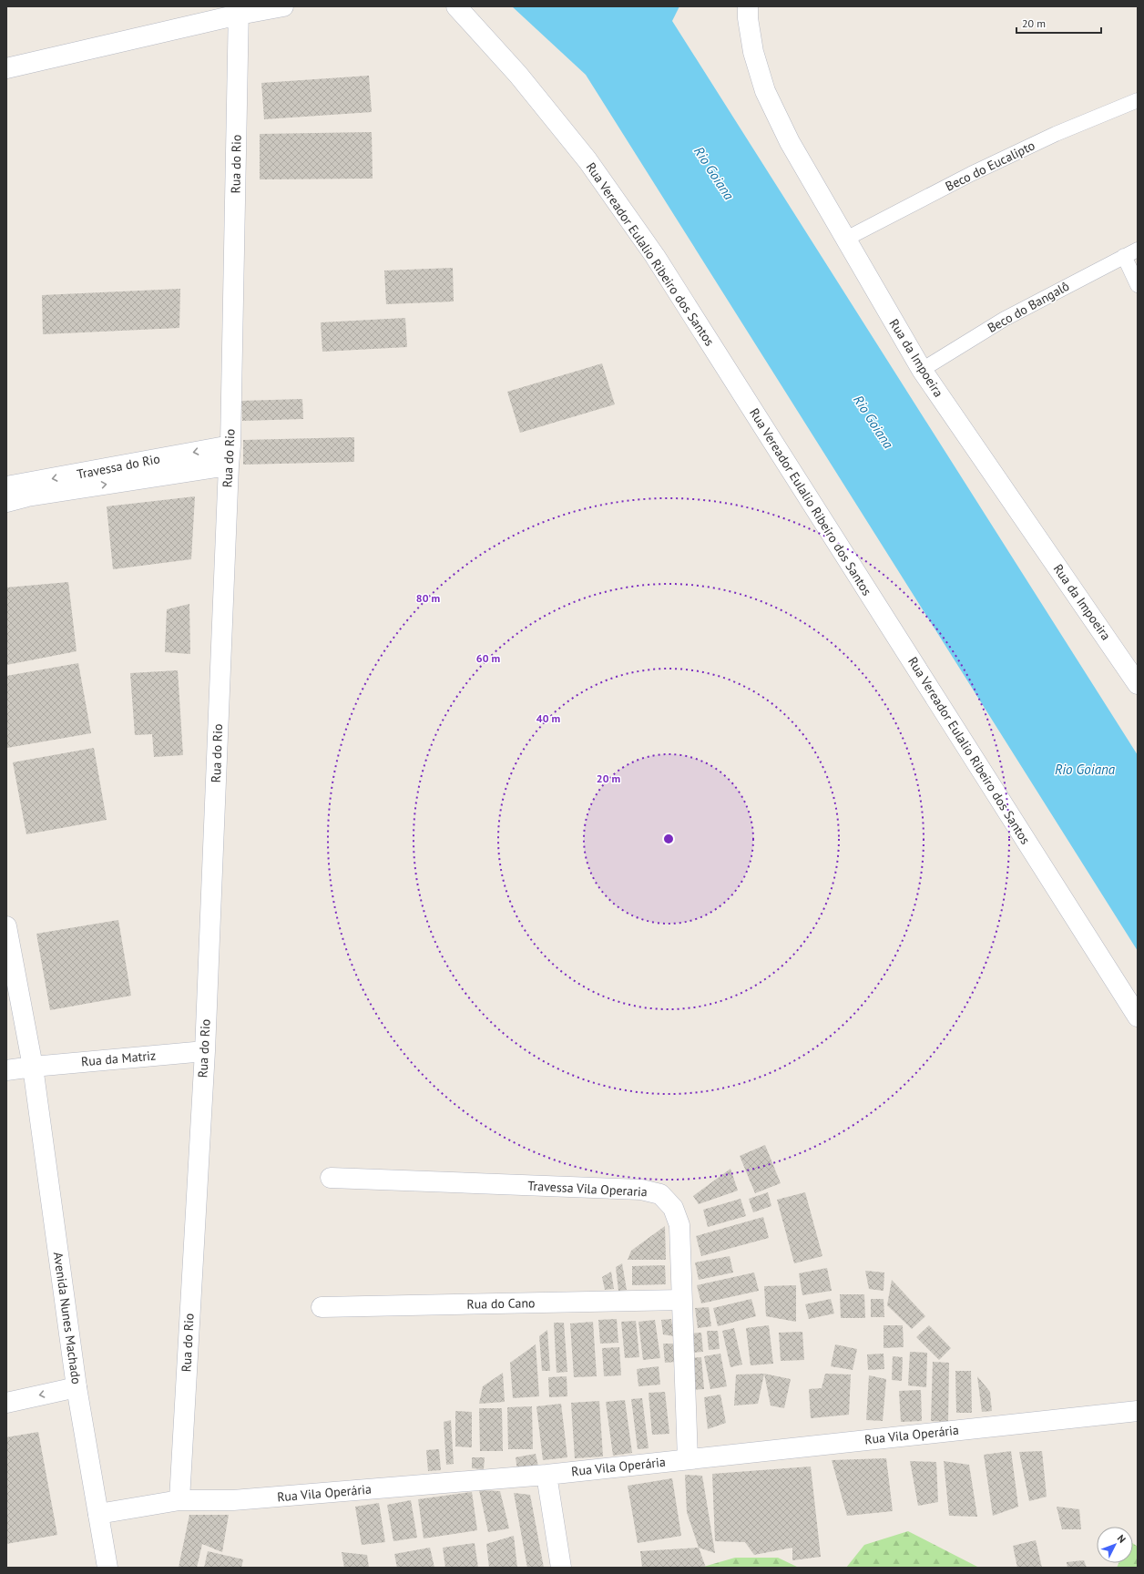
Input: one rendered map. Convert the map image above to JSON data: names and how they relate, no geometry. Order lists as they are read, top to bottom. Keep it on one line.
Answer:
{"streets":{"street":["Rua do Rio","Rua Vereador Eulalio Ribeiro dos Santos","Rua da Impoeira","Travessa do Rio","Rua da Matriz","Travessa Vila Operaria","Rua do Cano","Avenida Nunes Machado","Rua Vila Operária"],"lane":["Beco do Eucalipto","Beco do Bangalô"]},"crossings":[["Rua do Rio","Travessa do Rio"],["Rua do Rio","Rua da Matriz"],["Rua do Rio","Rua Vila Operária"],["Beco do Eucalipto","Rua da Impoeira"],["Beco do Bangalô","Rua da Impoeira"],["Rua da Matriz","Avenida Nunes Machado"],["Travessa Vila Operaria","Rua do Cano"],["Travessa Vila Operaria","Rua Vila Operária"],["Avenida Nunes Machado","Rua Vila Operária"]],"water":["Rio Goiana"],"scale_bar":"20 m","north":"top right","rings":["80 m","60 m","40 m","20 m"]}
